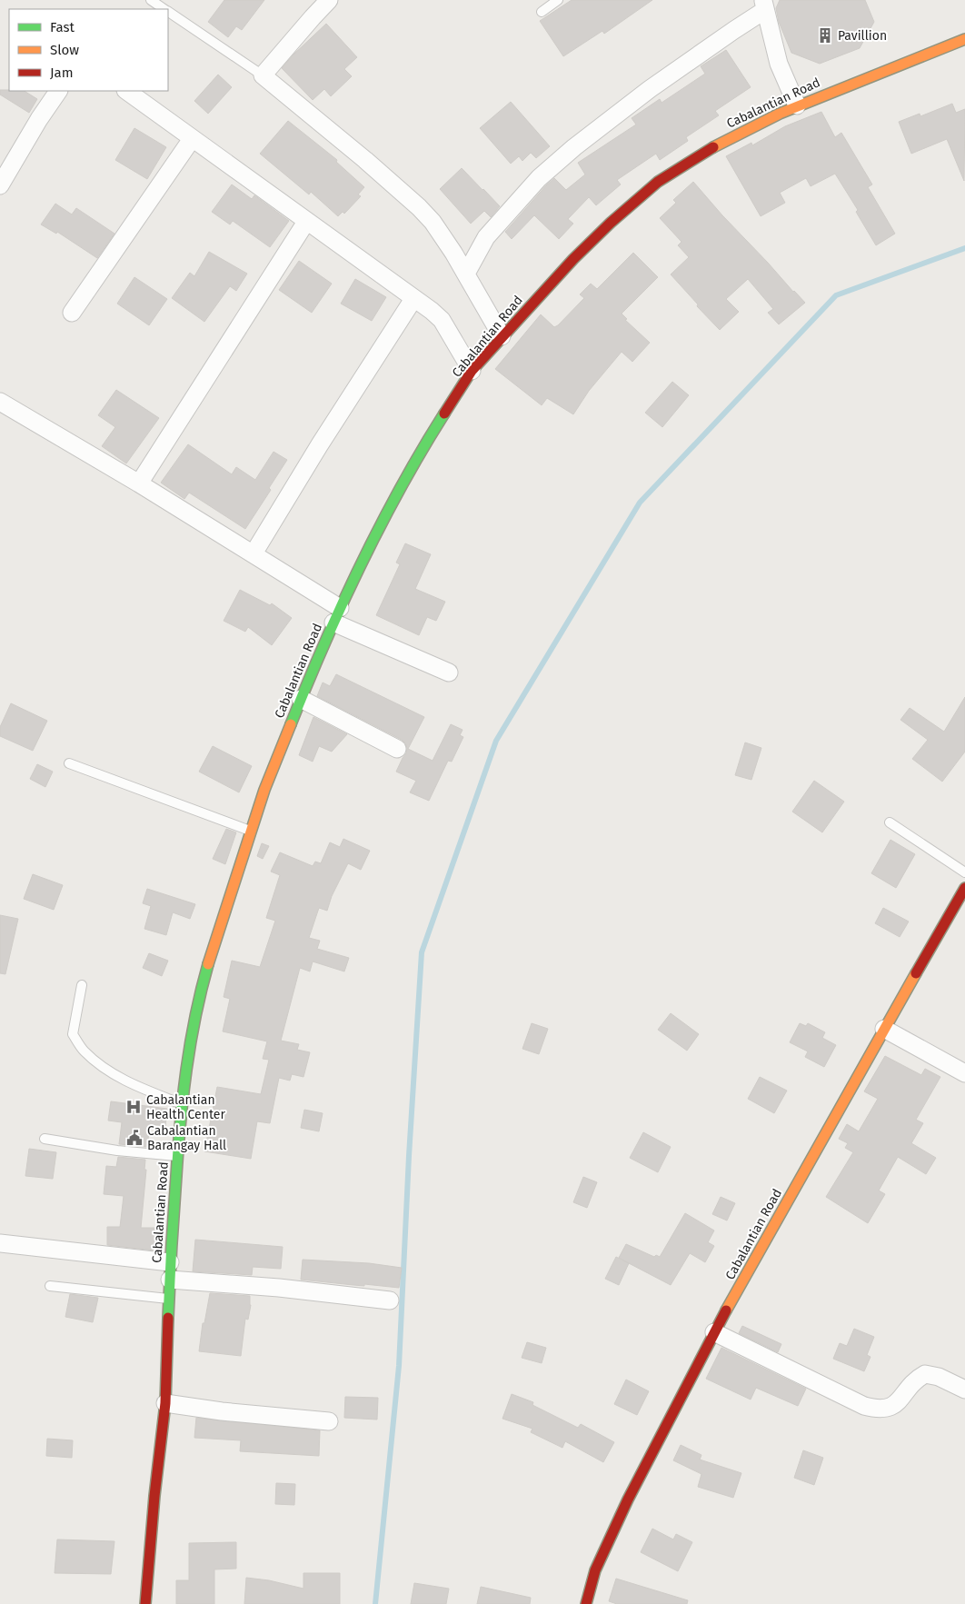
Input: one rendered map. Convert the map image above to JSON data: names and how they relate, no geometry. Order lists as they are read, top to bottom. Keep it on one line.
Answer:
{"streets":{"street":["Cabalantian Road"]},"places":{"building":["Pavillion"],"hospital":["Cabalantian Health Center"],"public building":["Cabalantian Barangay Hall"]},"legend":["Fast","Slow","Jam"]}
